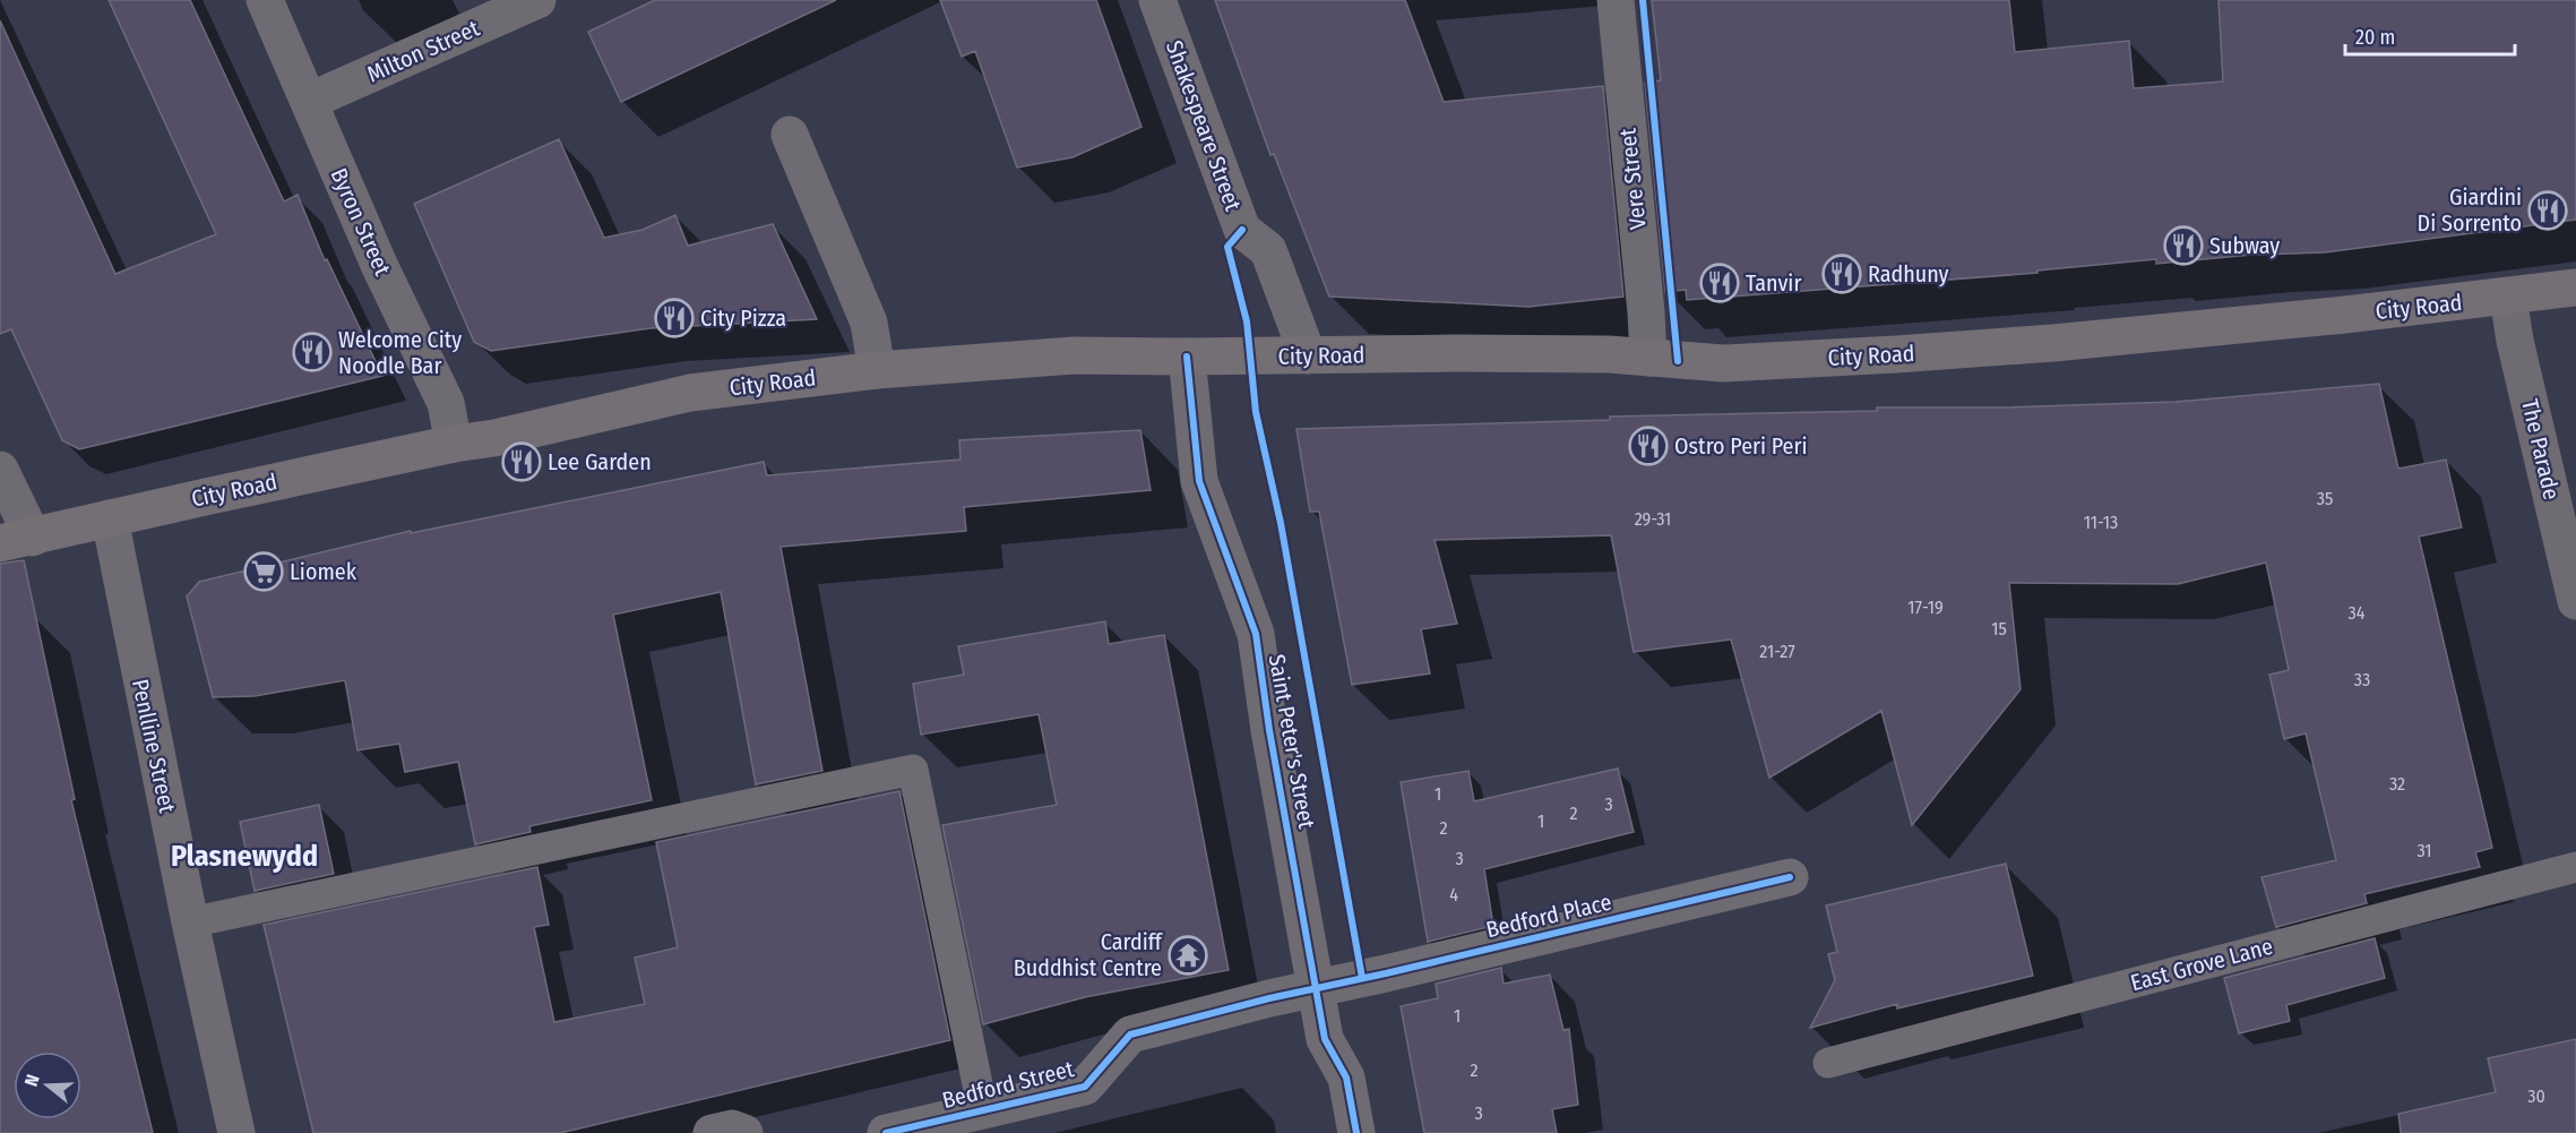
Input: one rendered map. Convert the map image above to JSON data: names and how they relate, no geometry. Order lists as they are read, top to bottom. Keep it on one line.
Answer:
{"streets":{"main road":["City Road"],"street":["Milton Street","Shakespeare Street","Vere Street","Byron Street","The Parade","Saint Peter's Street","Penlline Street","Bedford Place","Bedford Street"],"lane":["East Grove Lane"]},"crossings":[["Milton Street","Byron Street"],["Shakespeare Street","City Road"],["Vere Street","City Road"],["Byron Street","City Road"],["City Road","The Parade"],["City Road","Saint Peter's Street"],["City Road","Penlline Street"],["Saint Peter's Street","Bedford Place"],["Saint Peter's Street","Bedford Street"],["Bedford Place","Bedford Street"]],"districts":["Plasnewydd"],"places":{"restaurant":["Giardini Di Sorrento","Subway","Radhuny","Tanvir","City Pizza","Welcome City Noodle Bar","Ostro Peri Peri","Lee Garden"],"supermarket":["Liomek"],"temple":["Cardiff Buddhist Centre"]},"house_numbers":["35","29-31","11-13","17-19","34","15","21-27","33","32","1","3","2","1","2","31","3","4","1","2","30","3"],"scale_bar":"20 m","north":"left"}
